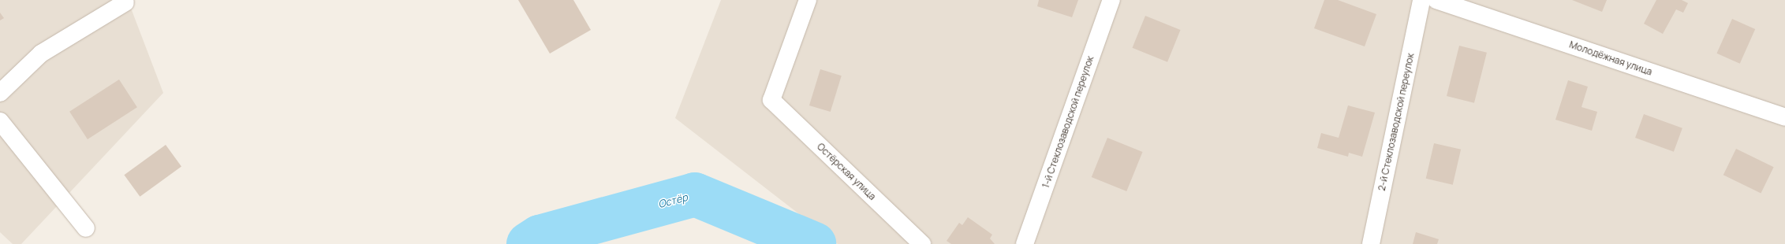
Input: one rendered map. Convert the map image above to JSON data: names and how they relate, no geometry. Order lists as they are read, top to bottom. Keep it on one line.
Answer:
{"streets":{"street":["Молодёжная улица","1-й Стеклозаводской переулок","2-й Стеклозаводской переулок","Остёрская улица"]},"water":["Остёр"]}
